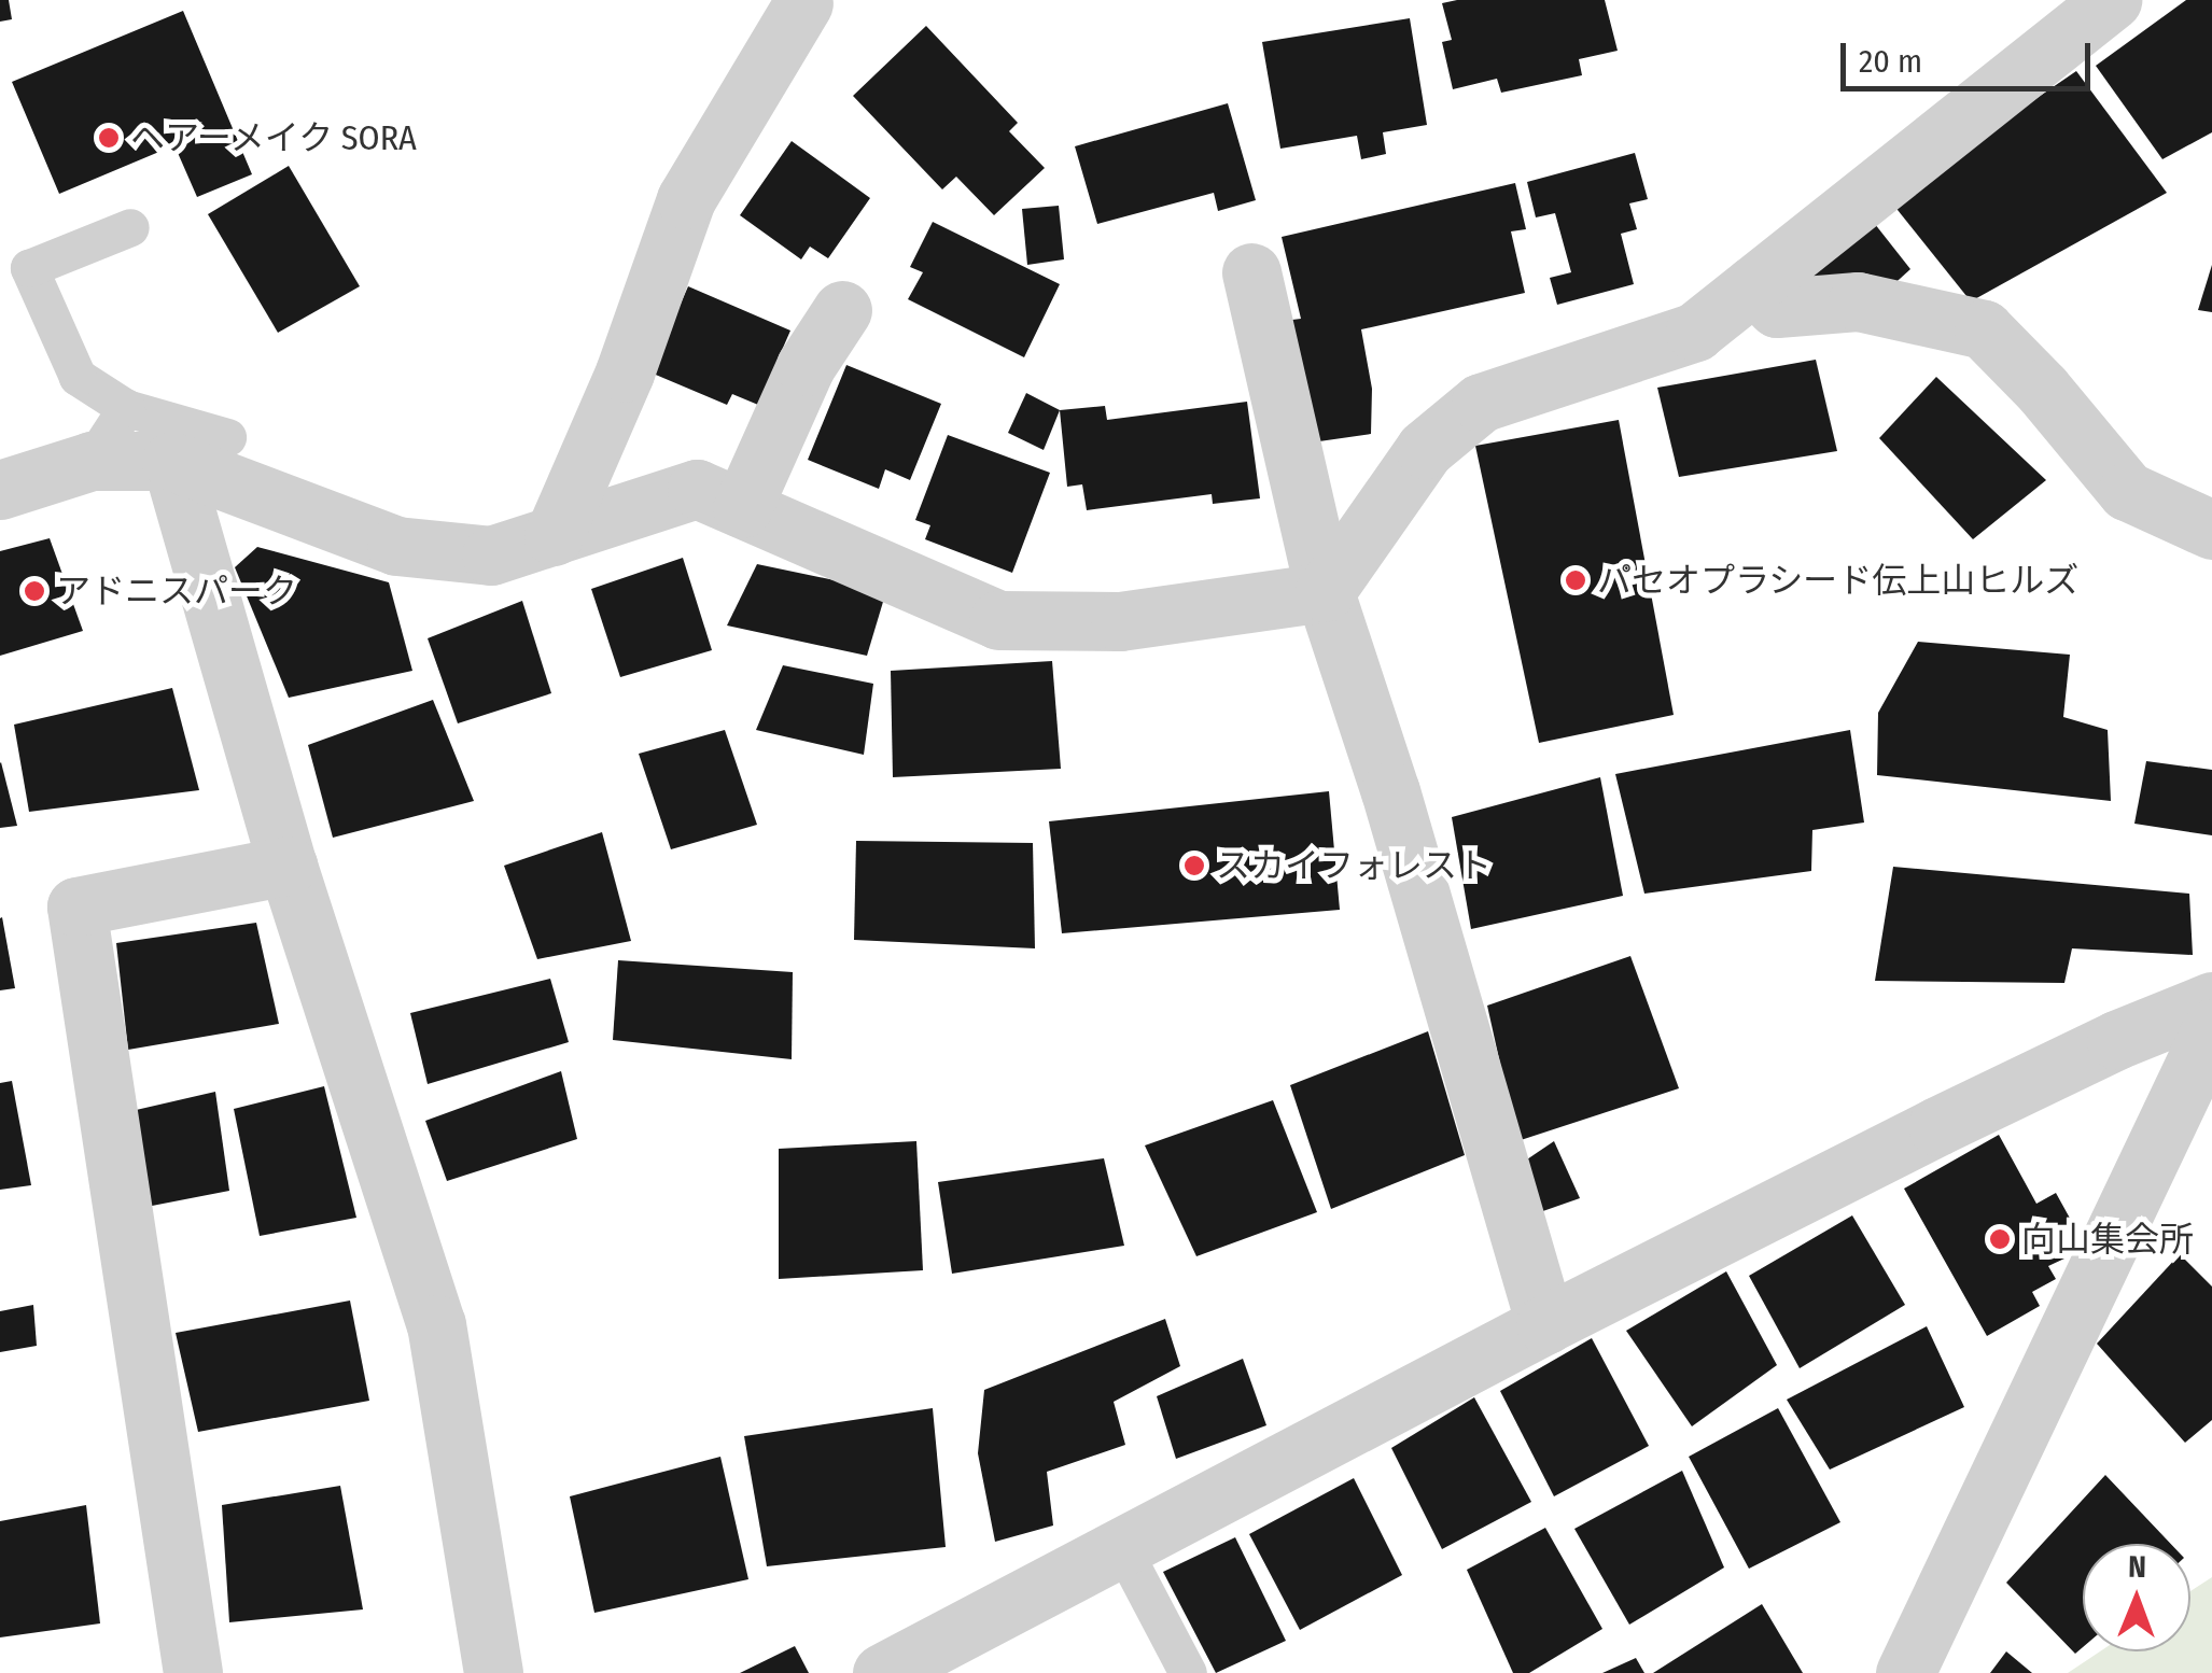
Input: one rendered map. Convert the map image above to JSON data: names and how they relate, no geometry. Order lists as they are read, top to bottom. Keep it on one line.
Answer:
{"places":["ヘアーメイク SORA","パセオプラシード伝上山ヒルズ","アドニスパーク","スカイフォレスト","向山集会所"],"scale_bar":"20 m","north":"top"}
